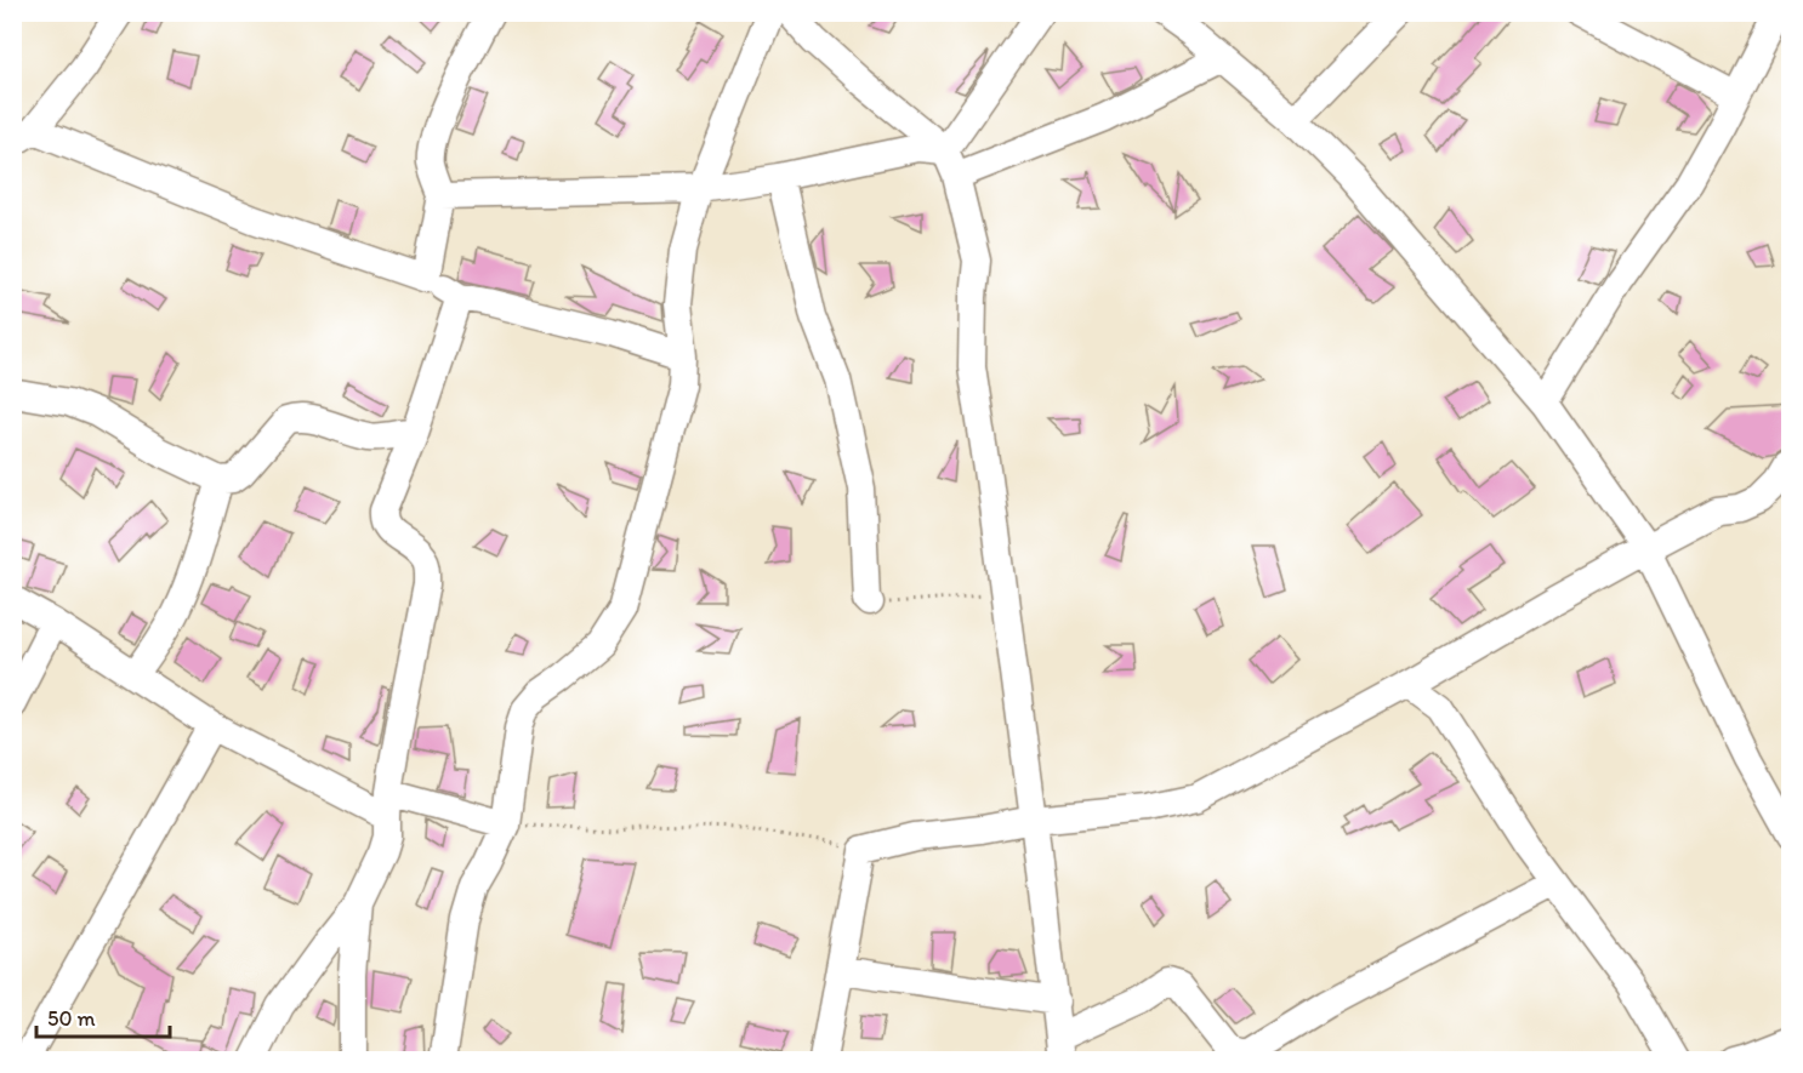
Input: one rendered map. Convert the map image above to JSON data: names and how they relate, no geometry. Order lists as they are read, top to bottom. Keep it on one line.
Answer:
{"scale_bar":"50 m"}
